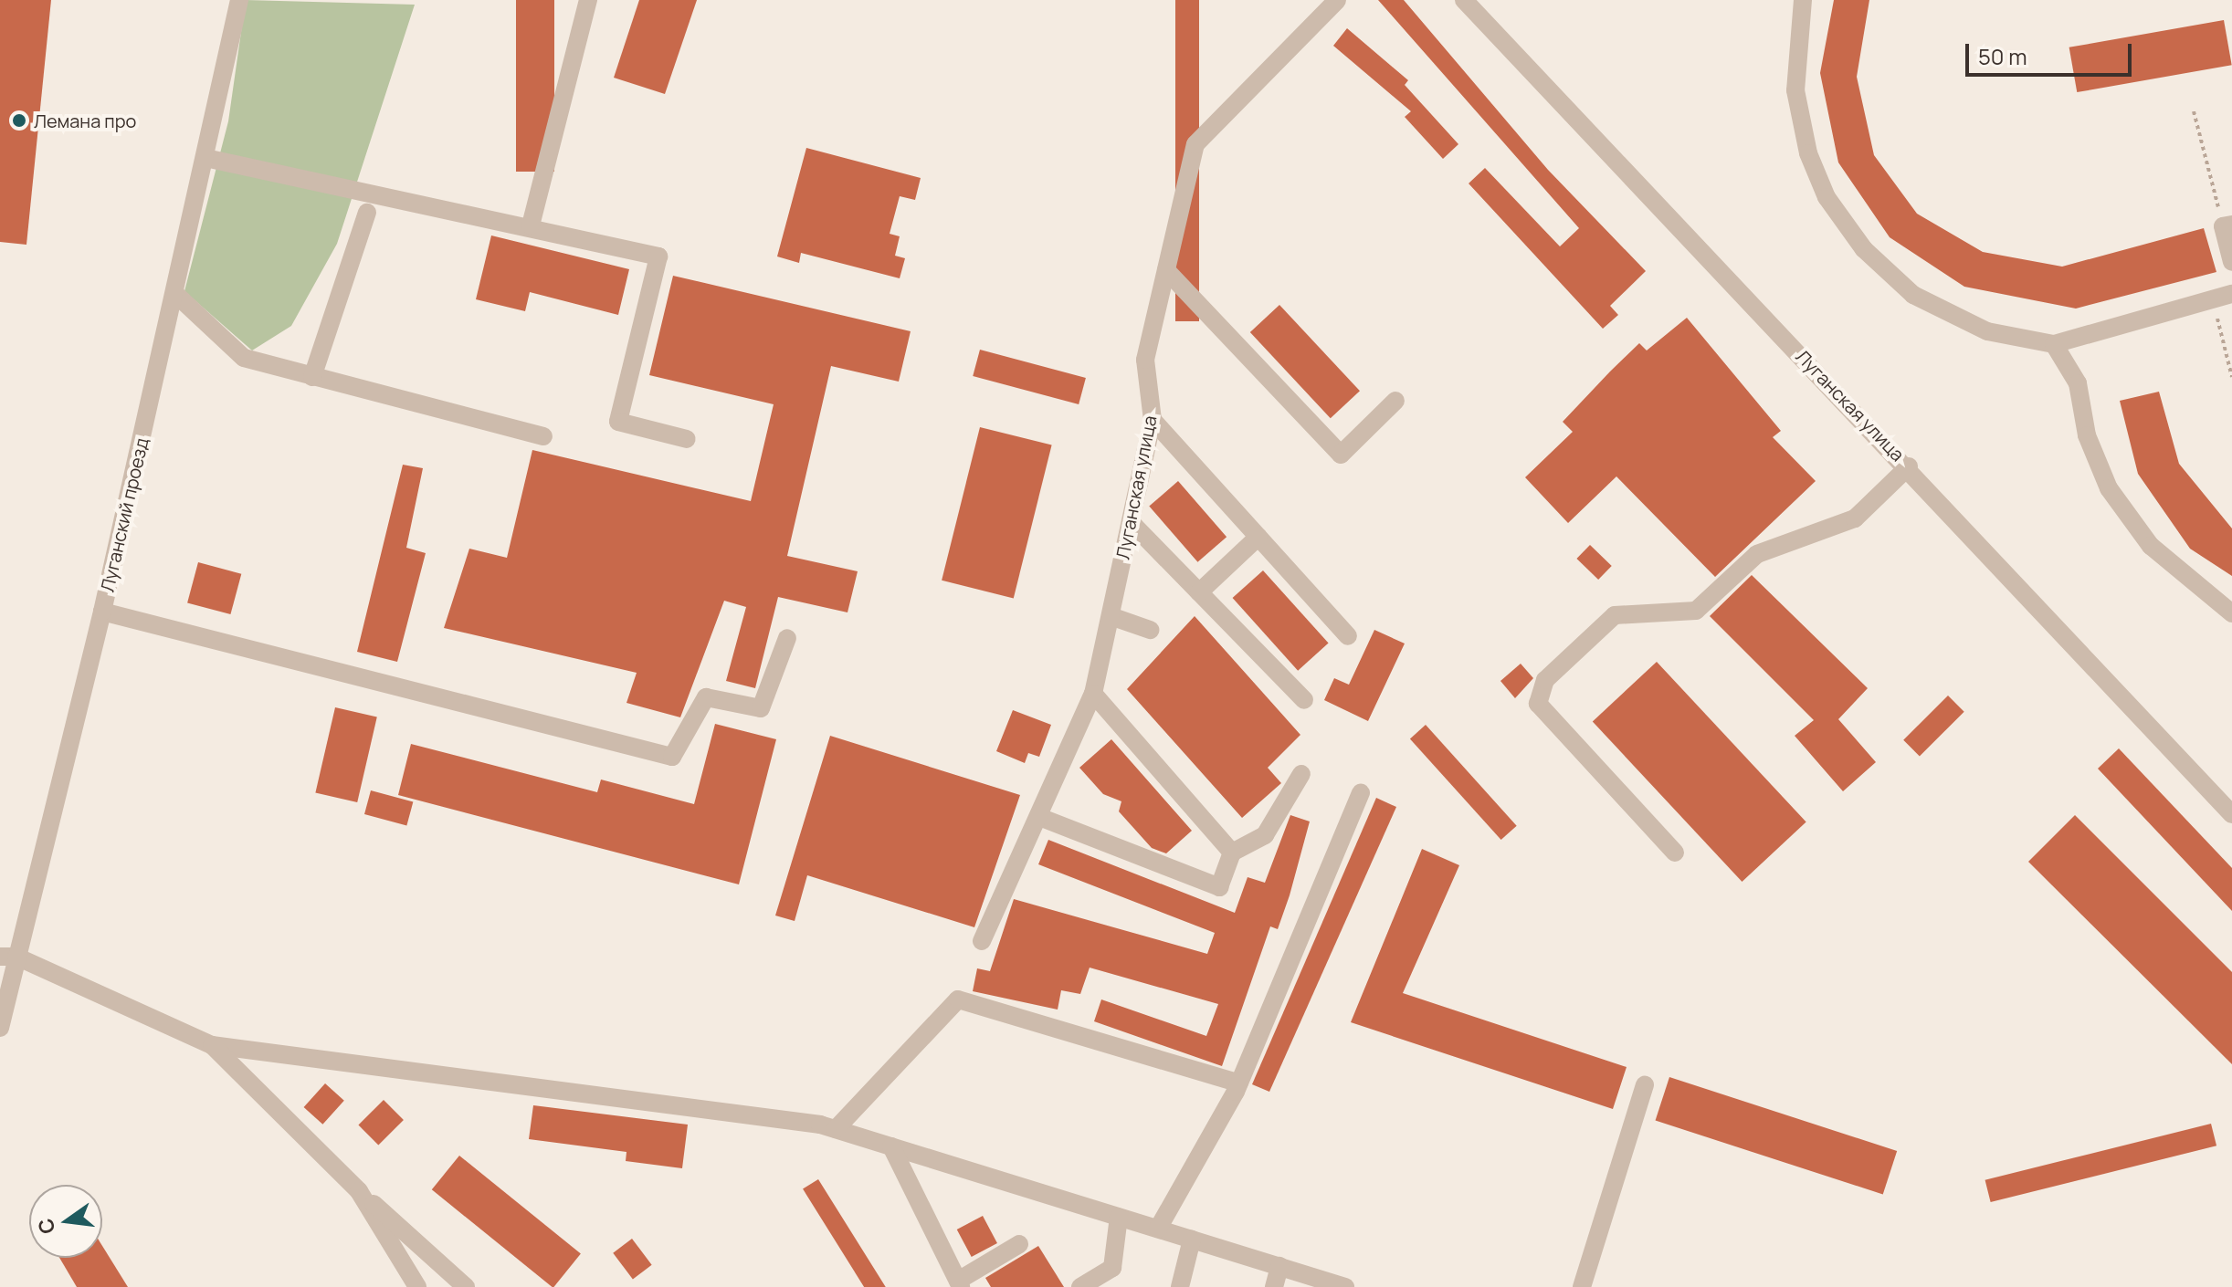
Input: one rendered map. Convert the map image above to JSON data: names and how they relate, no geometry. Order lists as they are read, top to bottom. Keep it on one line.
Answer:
{"streets":{"street":["Луганская улица","Луганский проезд"]},"places":["Лемана про"],"scale_bar":"50 m","north":"left"}
